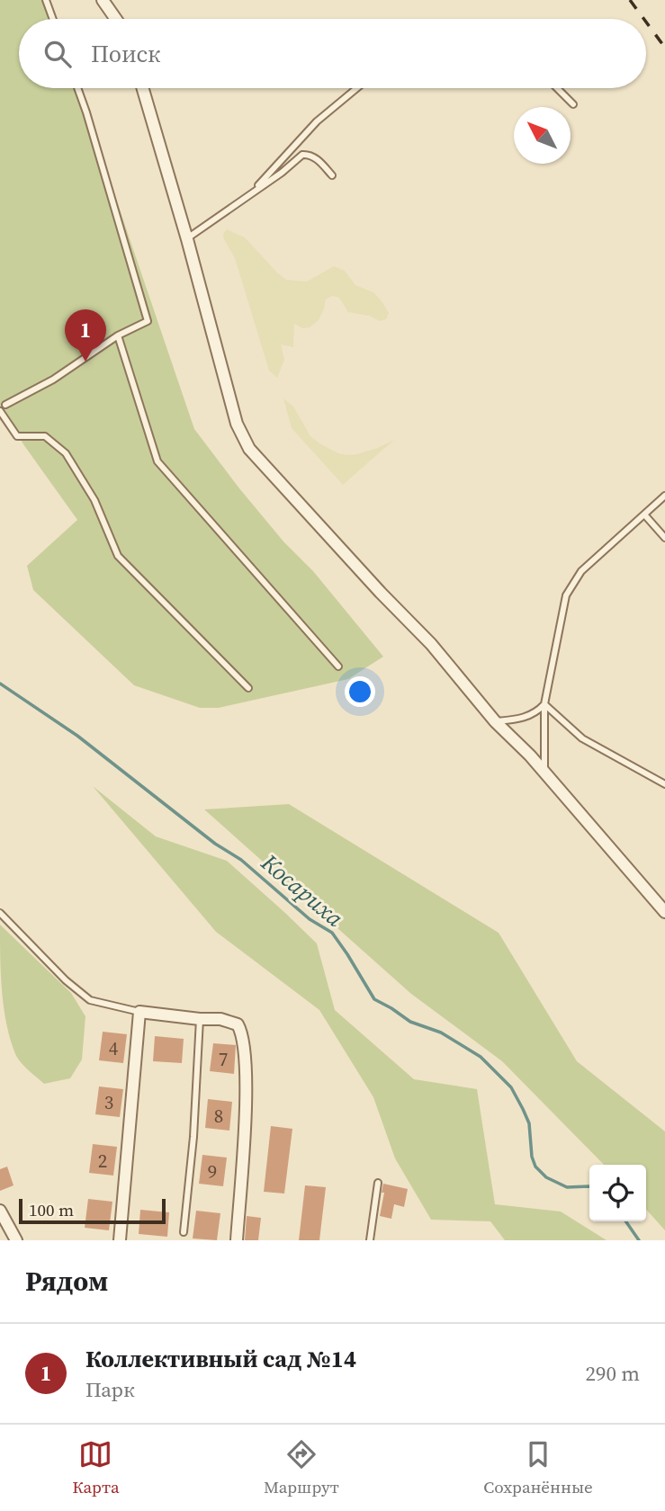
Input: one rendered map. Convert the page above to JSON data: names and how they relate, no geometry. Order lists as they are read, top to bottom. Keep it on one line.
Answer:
{"water":["Косариха"],"house_numbers":["4","7","3","8","2","9"],"scale_bar":"100 m","north":"top left","page":{"search":"Поиск","pins":"1","scale":"100 m","heading":"Рядом","list":[{"mark":"1","name":"Коллективный сад №14","note":"Парк","value":"290 m"}],"nav":["Карта","Маршрут","Сохранённые"]}}
